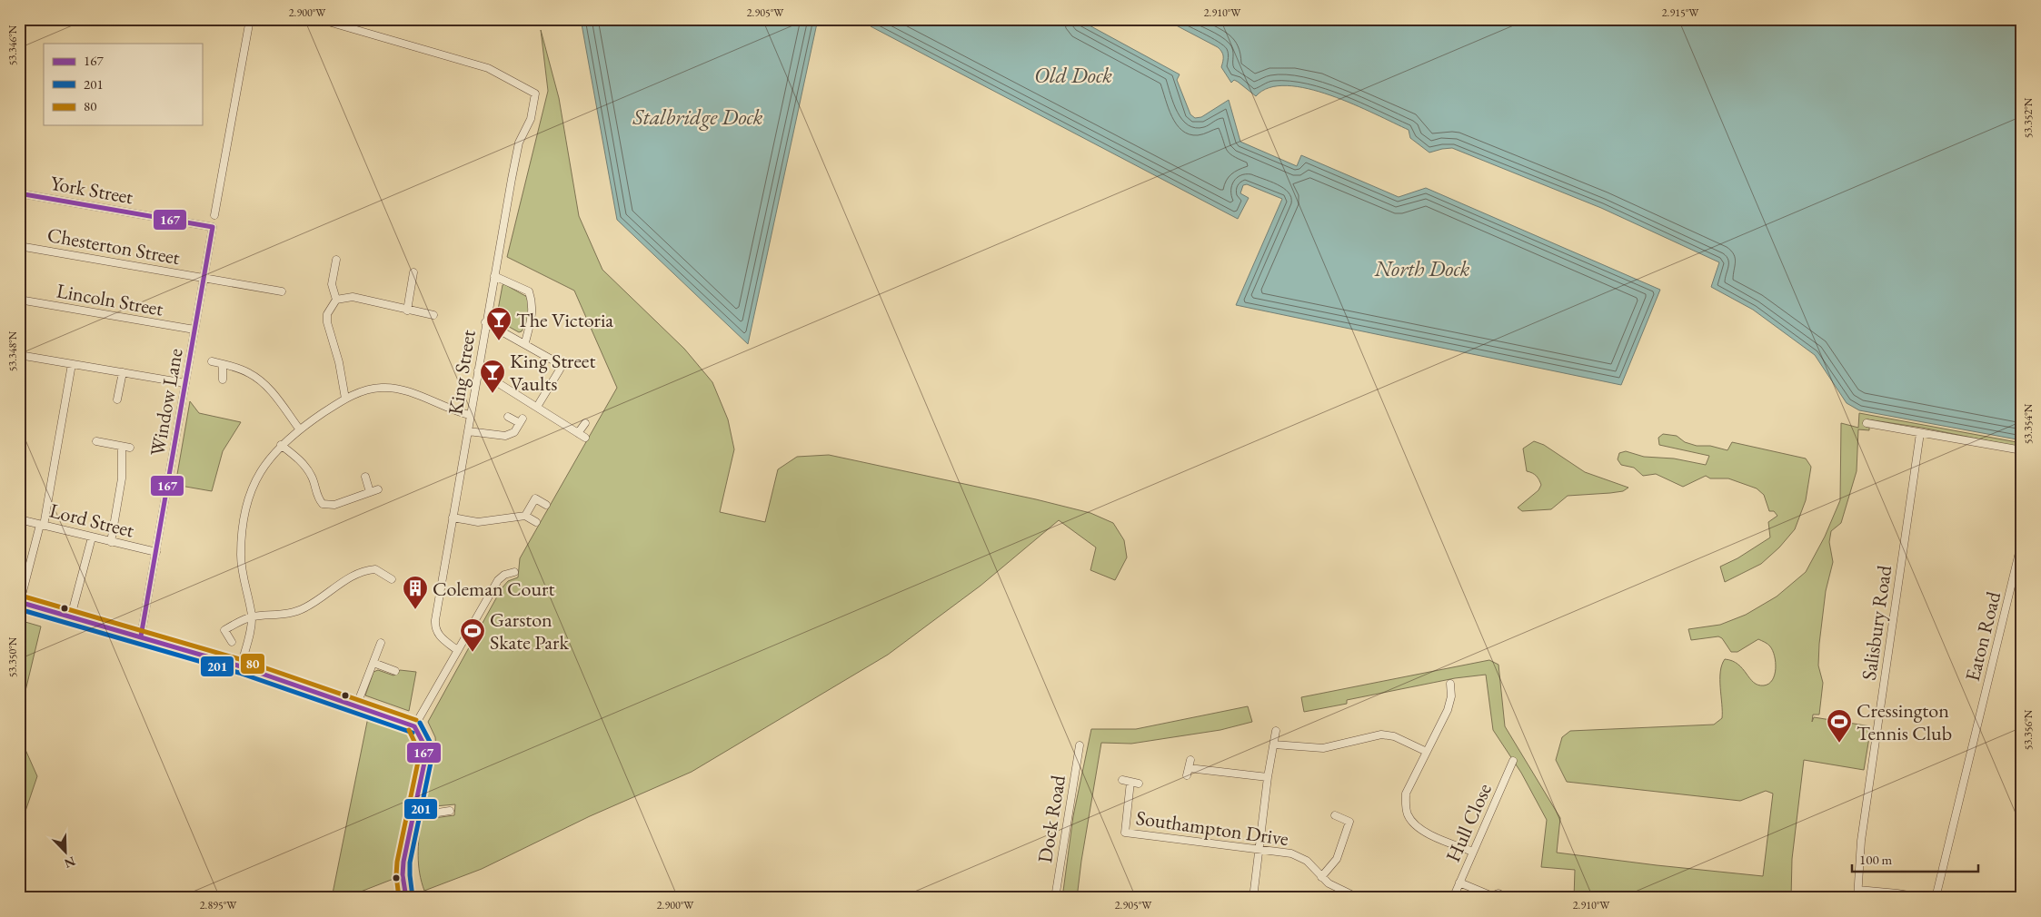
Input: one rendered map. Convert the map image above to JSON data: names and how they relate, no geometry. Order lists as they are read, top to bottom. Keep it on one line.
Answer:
{"streets":{"street":["York Street","Chesterton Street","Lincoln Street","King Street","Window Lane","Lord Street","Salisbury Road","Eaton Road","Dock Road","Hull Close","Southampton Drive"]},"crossings":[["York Street","Window Lane"],["Chesterton Street","Window Lane"],["Lincoln Street","Window Lane"],["Window Lane","Lord Street"]],"water":["Old Dock","Stalbridge Dock","North Dock"],"places":{"bar":["The Victoria","King Street Vaults"],"building":["Coleman Court"],"sports":["Garston Skate Park","Cressington Tennis Club"]},"lines":["transit line 167","transit line 80","transit line 201"],"legend":["167","201","80"],"scale_bar":"100 m","north":"bottom right","coordinates":["2.900°W","2.905°W","2.910°W","2.915°W","53.346°N","53.352°N","53.348°N","53.354°N","53.350°N","53.356°N","2.895°W"]}
